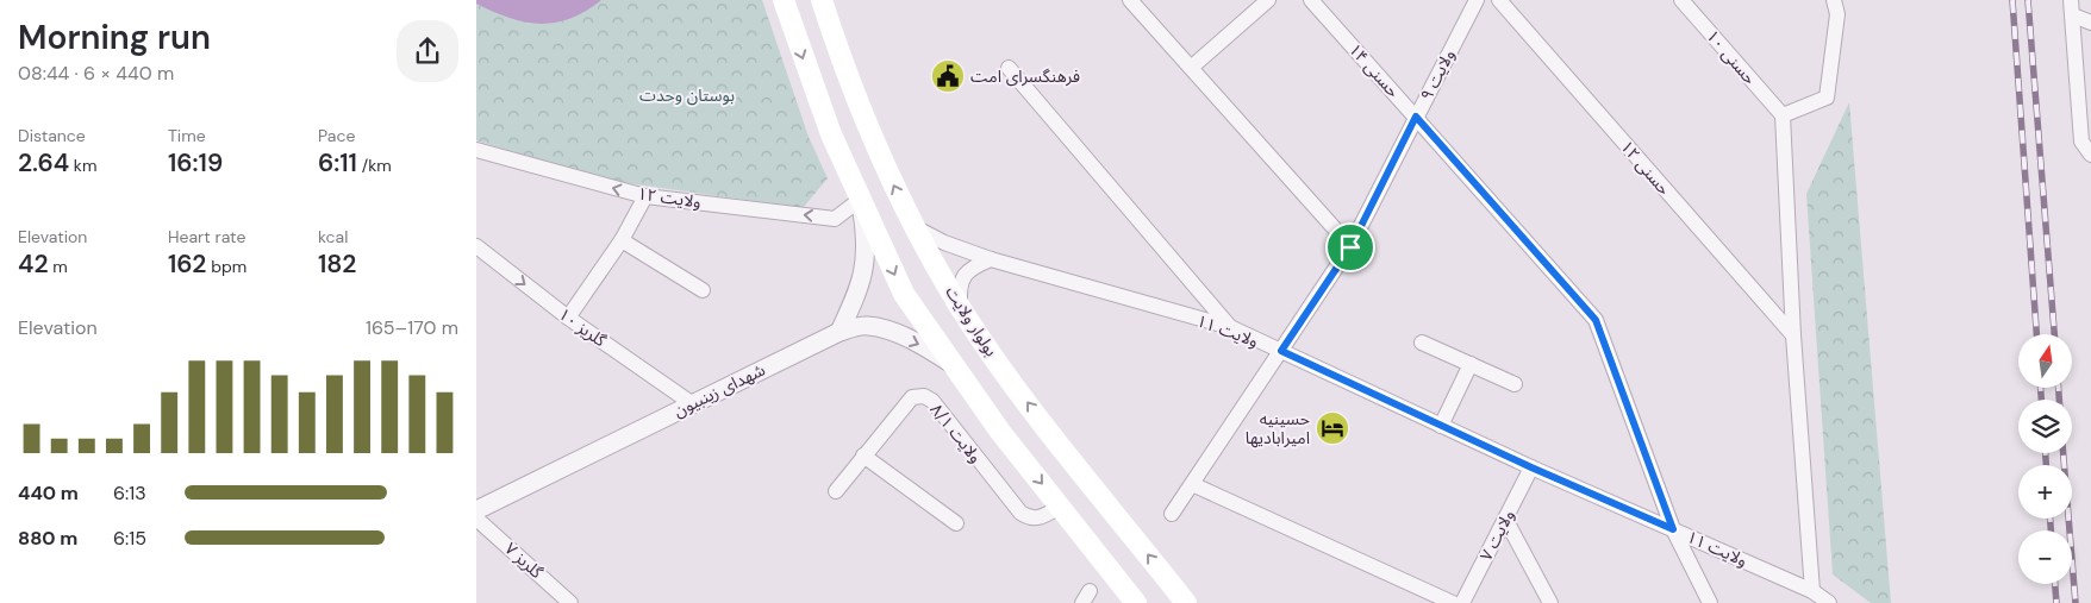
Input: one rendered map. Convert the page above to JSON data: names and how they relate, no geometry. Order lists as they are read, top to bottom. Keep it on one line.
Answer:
{"streets":{"main road":["بولوار ولایت"],"street":["حسنی ۱۰","حسنی ۱۴","ولایت ۹","حسنی ۱۲","ولایت ۱۲","گلریز ۱۰","ولایت ۱۱","شهدای زینبیون","ولایت ۸/۱","ولایت ۷","گلریز ۷"]},"crossings":[["حسنی ۱۴","ولایت ۹"],["حسنی ۱۴","ولایت ۱۱"],["ولایت ۹","ولایت ۱۱"],["بولوار ولایت","ولایت ۱۱"],["گلریز ۱۰","شهدای زینبیون"],["ولایت ۱۱","ولایت ۷"]],"one_way":["ولایت ۱۲","گلریز ۱۰"],"parks":["بوستان وحدت"],"places":{"public building":["فرهنگسرای امت"],"hotel":["حسینیه امیرابادیها"]},"north":"top","page":{"heading":["Morning run","08:44 · 6 × 440 m"],"stats":[["Distance","2.64 km"],["Time","16:19"],["Pace","6:11 /km"],["Elevation","42 m"],["Heart rate","162 bpm"],["kcal","182"]],"chart":["Elevation","165–170 m"],"map_buttons":["+","−"],"list":[{"name":"440 m","note":"6:13"},{"name":"880 m","note":"6:15"}]}}
